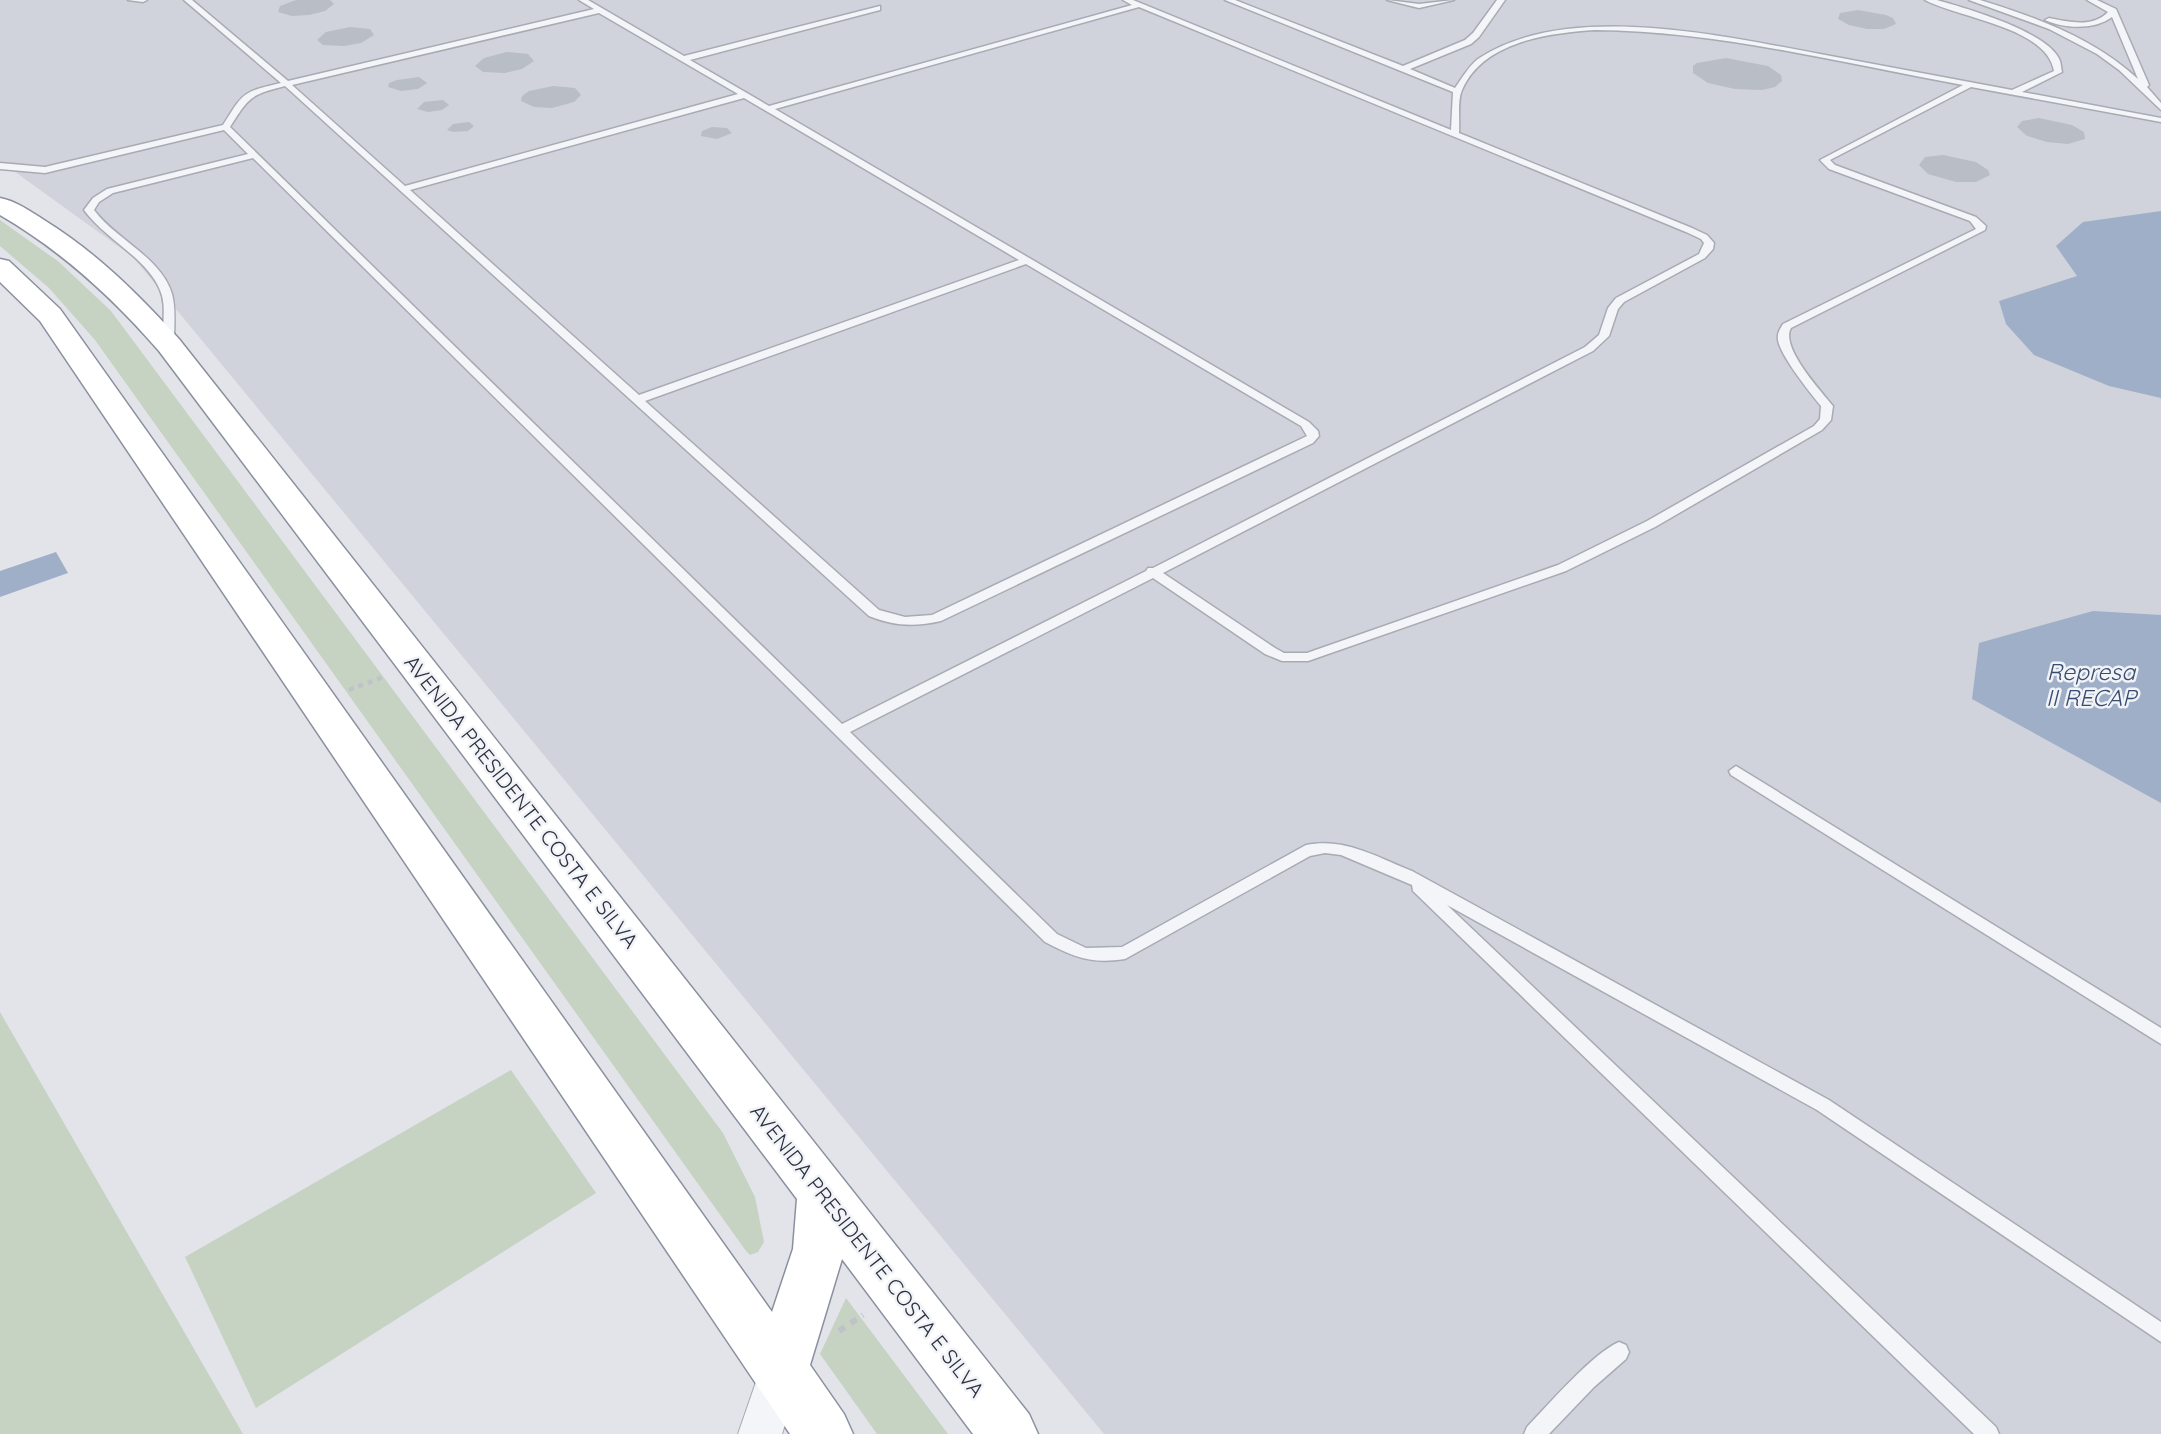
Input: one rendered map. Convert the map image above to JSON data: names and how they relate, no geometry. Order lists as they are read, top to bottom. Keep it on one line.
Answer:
{"streets":{"highway":["AVENIDA PRESIDENTE COSTA E SILVA"]},"water":["Represa II RECAP"]}
